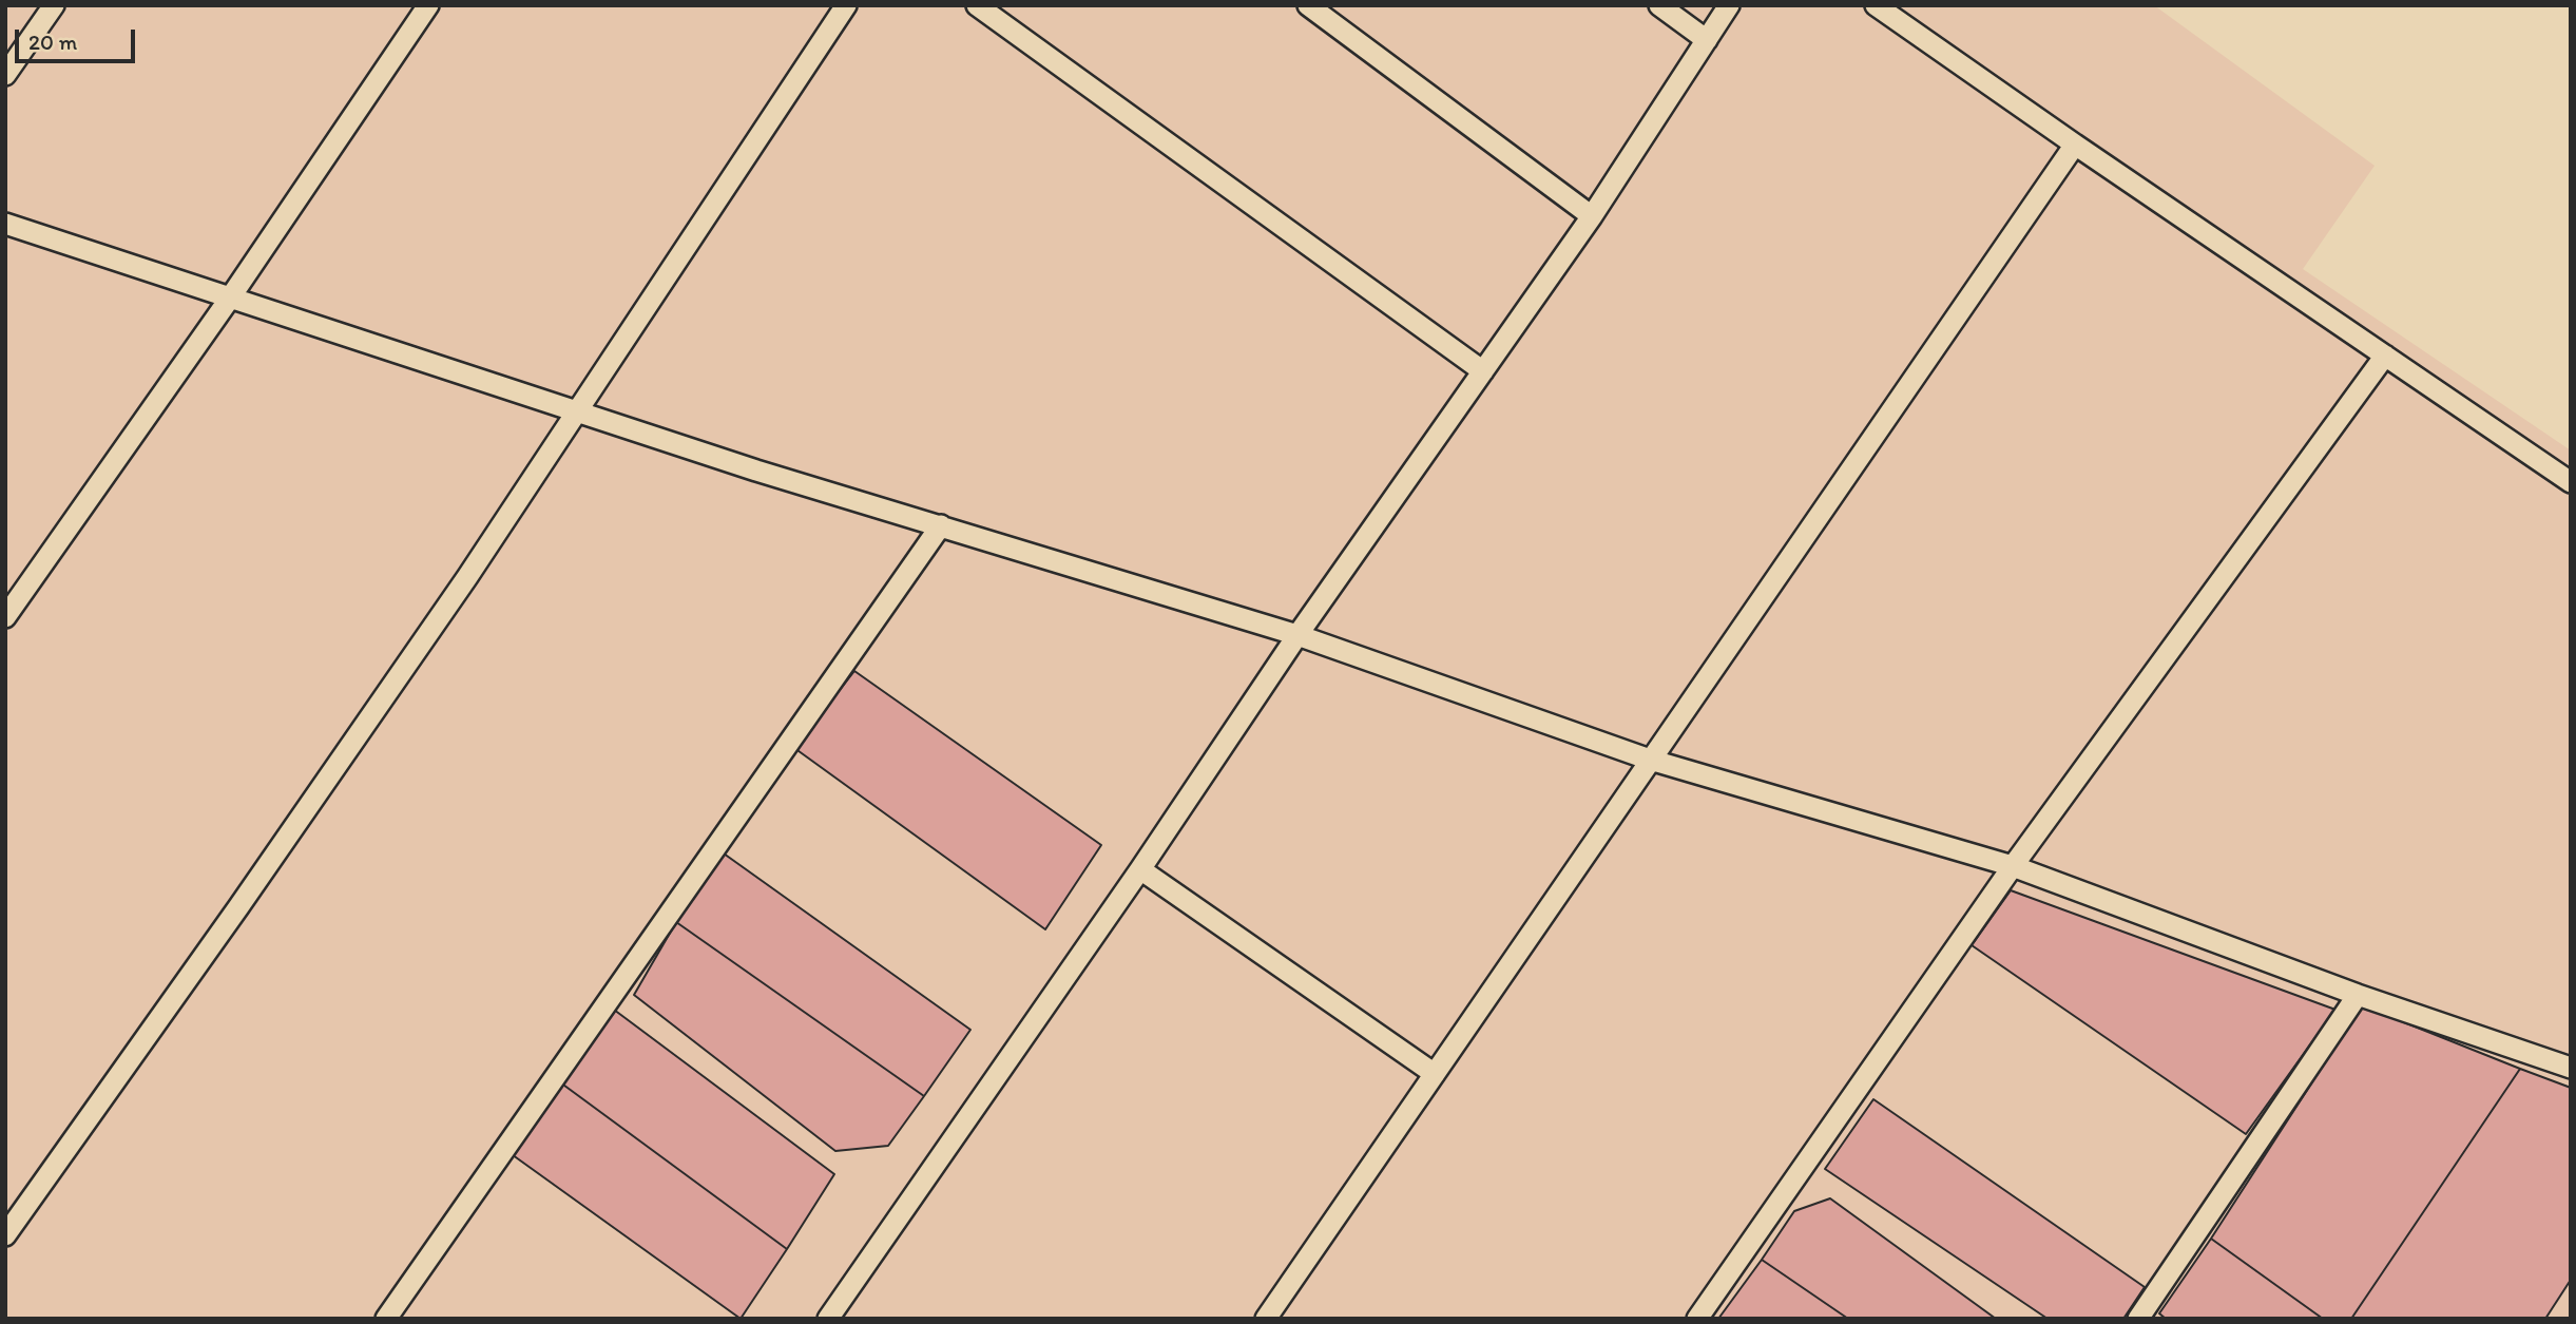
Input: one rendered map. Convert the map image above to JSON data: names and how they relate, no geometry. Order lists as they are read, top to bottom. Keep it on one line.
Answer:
{"scale_bar":"20 m"}
